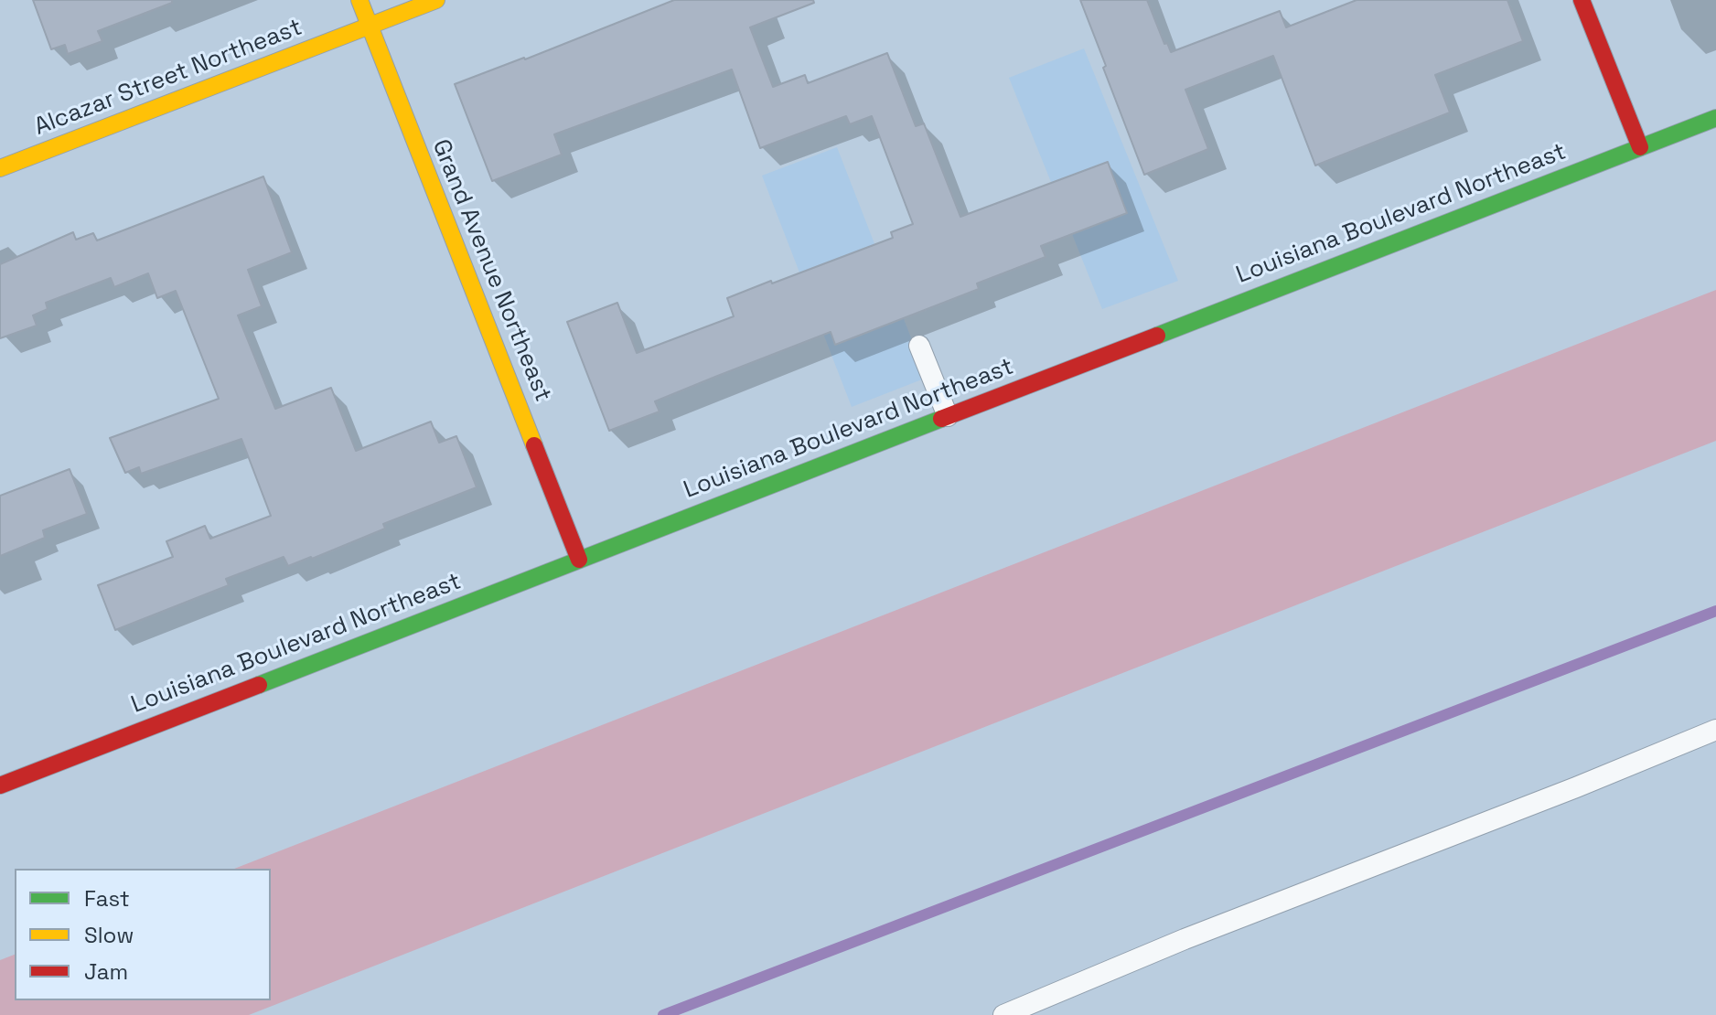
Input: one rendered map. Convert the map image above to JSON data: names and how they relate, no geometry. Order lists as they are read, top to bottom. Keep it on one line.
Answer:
{"streets":{"main road":["Alcazar Street Northeast","Louisiana Boulevard Northeast","Grand Avenue Northeast"]},"crossings":[["Alcazar Street Northeast","Grand Avenue Northeast"],["Louisiana Boulevard Northeast","Grand Avenue Northeast"]],"legend":["Fast","Slow","Jam"]}
